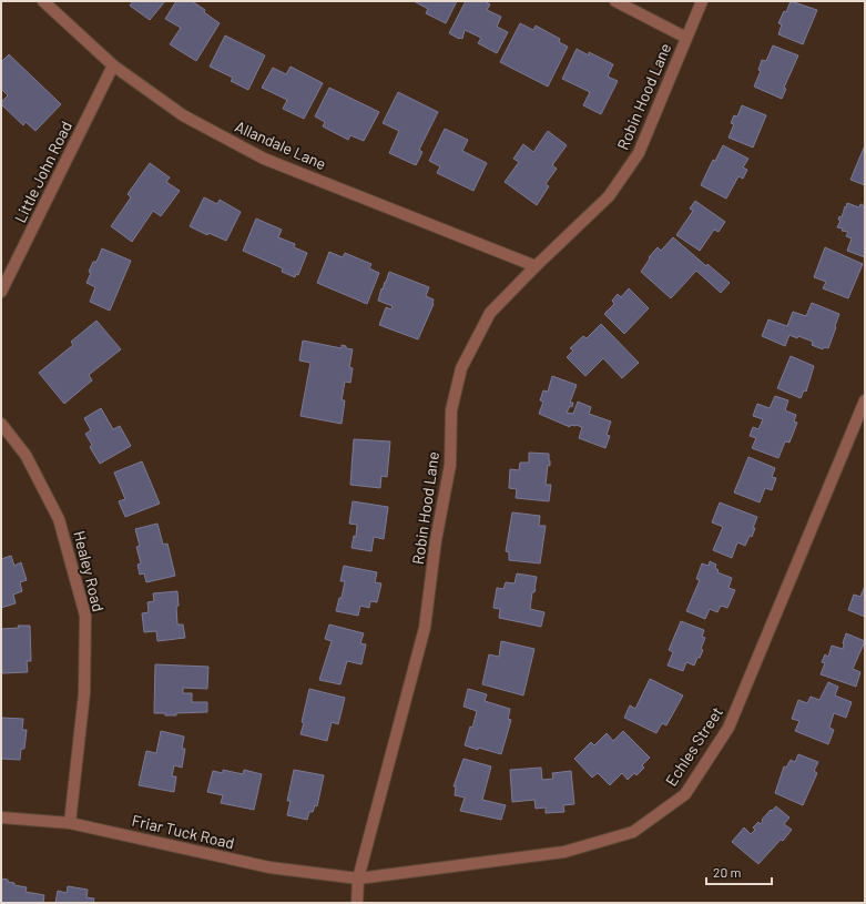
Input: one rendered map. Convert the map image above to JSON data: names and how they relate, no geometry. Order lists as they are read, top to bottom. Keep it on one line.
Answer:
{"streets":{"street":["Robin Hood Lane","Allandale Lane","Little John Road","Healey Road","Echles Street","Friar Tuck Road"]},"crossings":[["Robin Hood Lane","Allandale Lane"],["Robin Hood Lane","Echles Street"],["Robin Hood Lane","Friar Tuck Road"],["Allandale Lane","Little John Road"],["Healey Road","Friar Tuck Road"],["Echles Street","Friar Tuck Road"]],"scale_bar":"20 m"}
